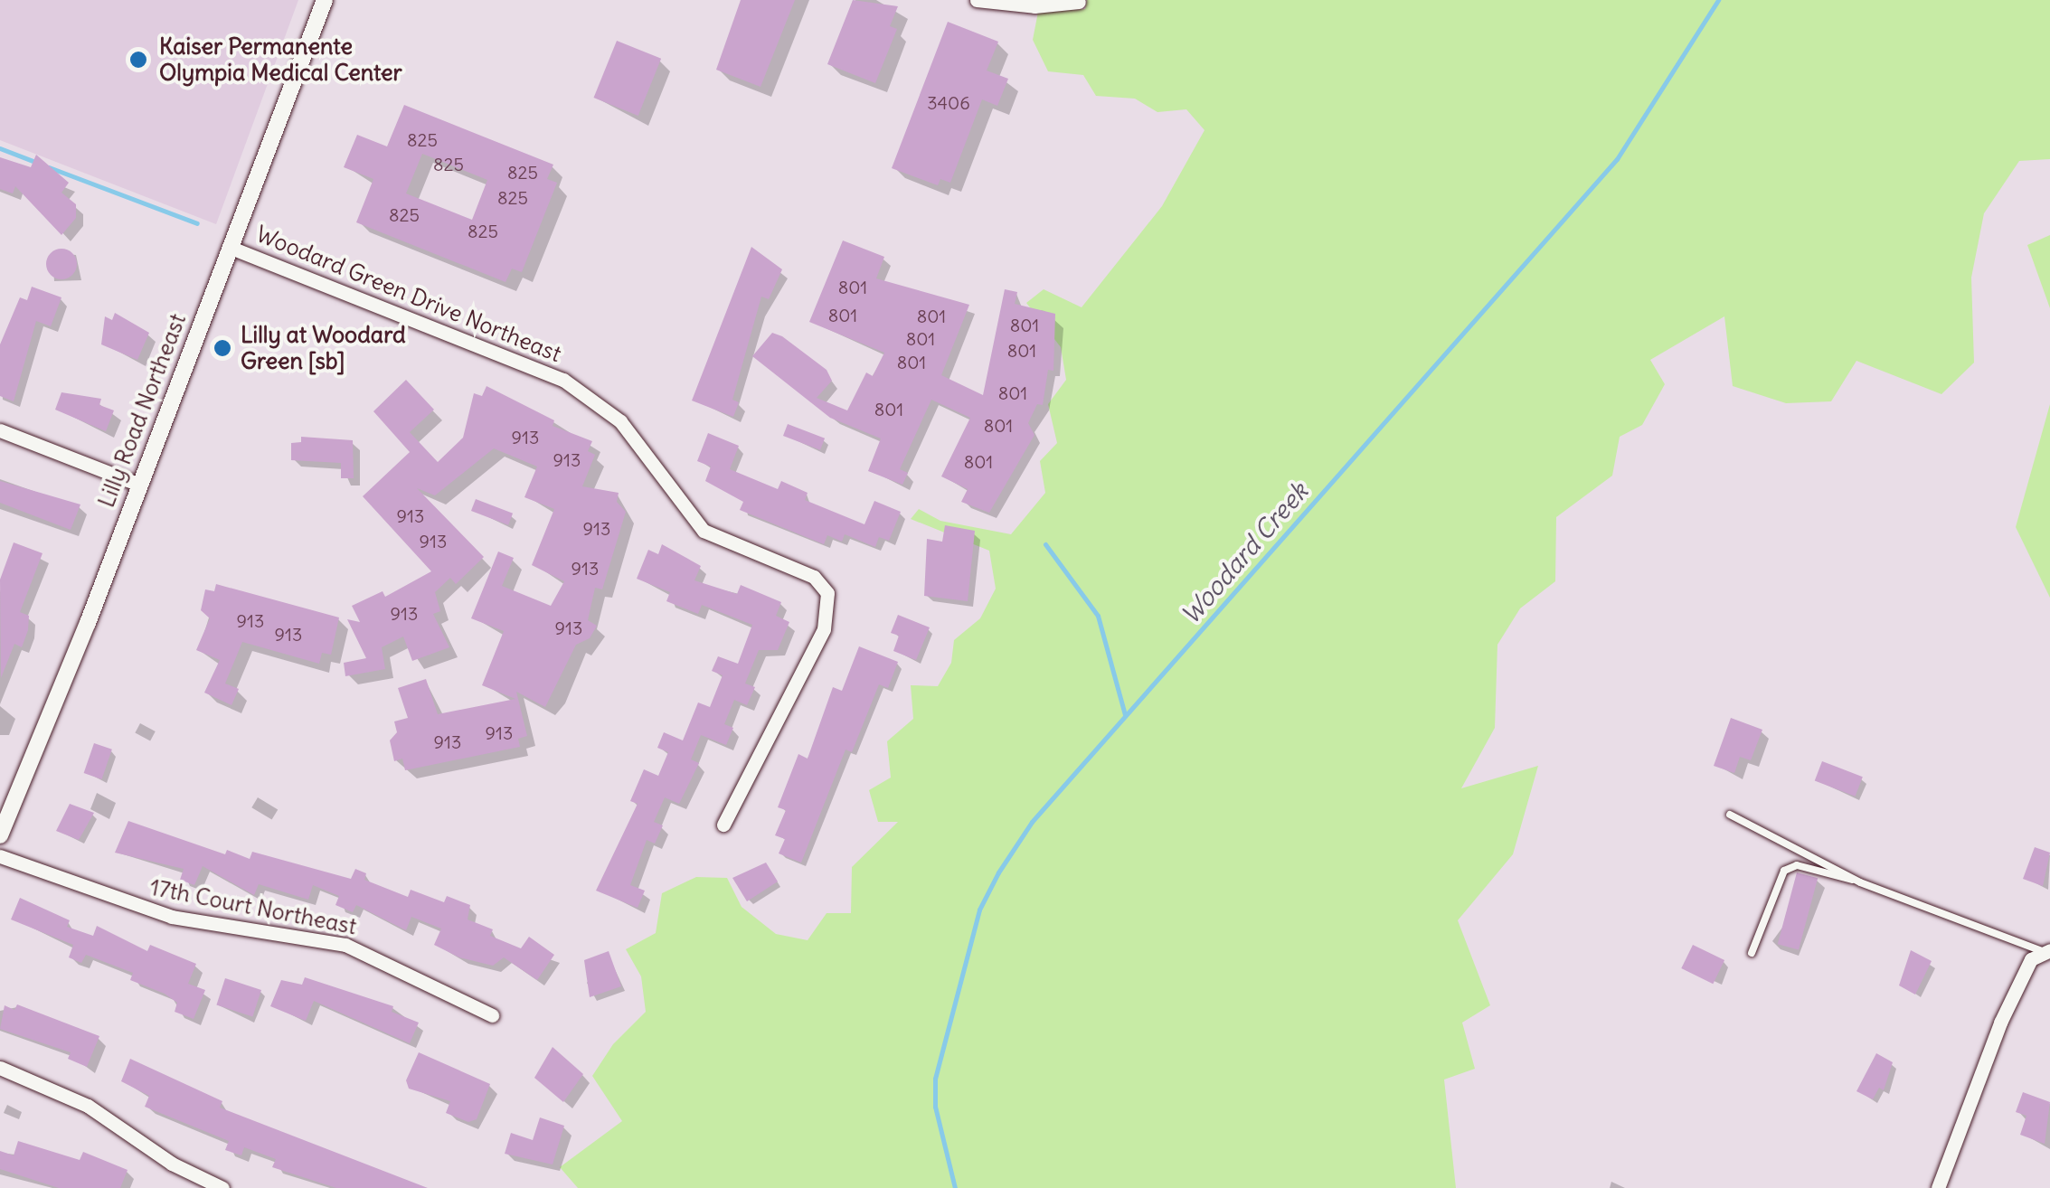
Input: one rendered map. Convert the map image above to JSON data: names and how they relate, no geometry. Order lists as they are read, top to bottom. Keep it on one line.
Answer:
{"streets":{"street":["Woodard Green Drive Northeast","Lilly Road Northeast","17th Court Northeast"]},"crossings":[["Woodard Green Drive Northeast","Lilly Road Northeast"]],"water":["Woodard Creek"],"places":["Kaiser Permanente Olympia Medical Center","Lilly at Woodard Green [sb]"],"house_numbers":["3406","825","825","825","825","825","825","801","801","801","801","801","801","801","801","801","801","913","913","801","913","913","913","913","913","913","913","913","913","913"]}
